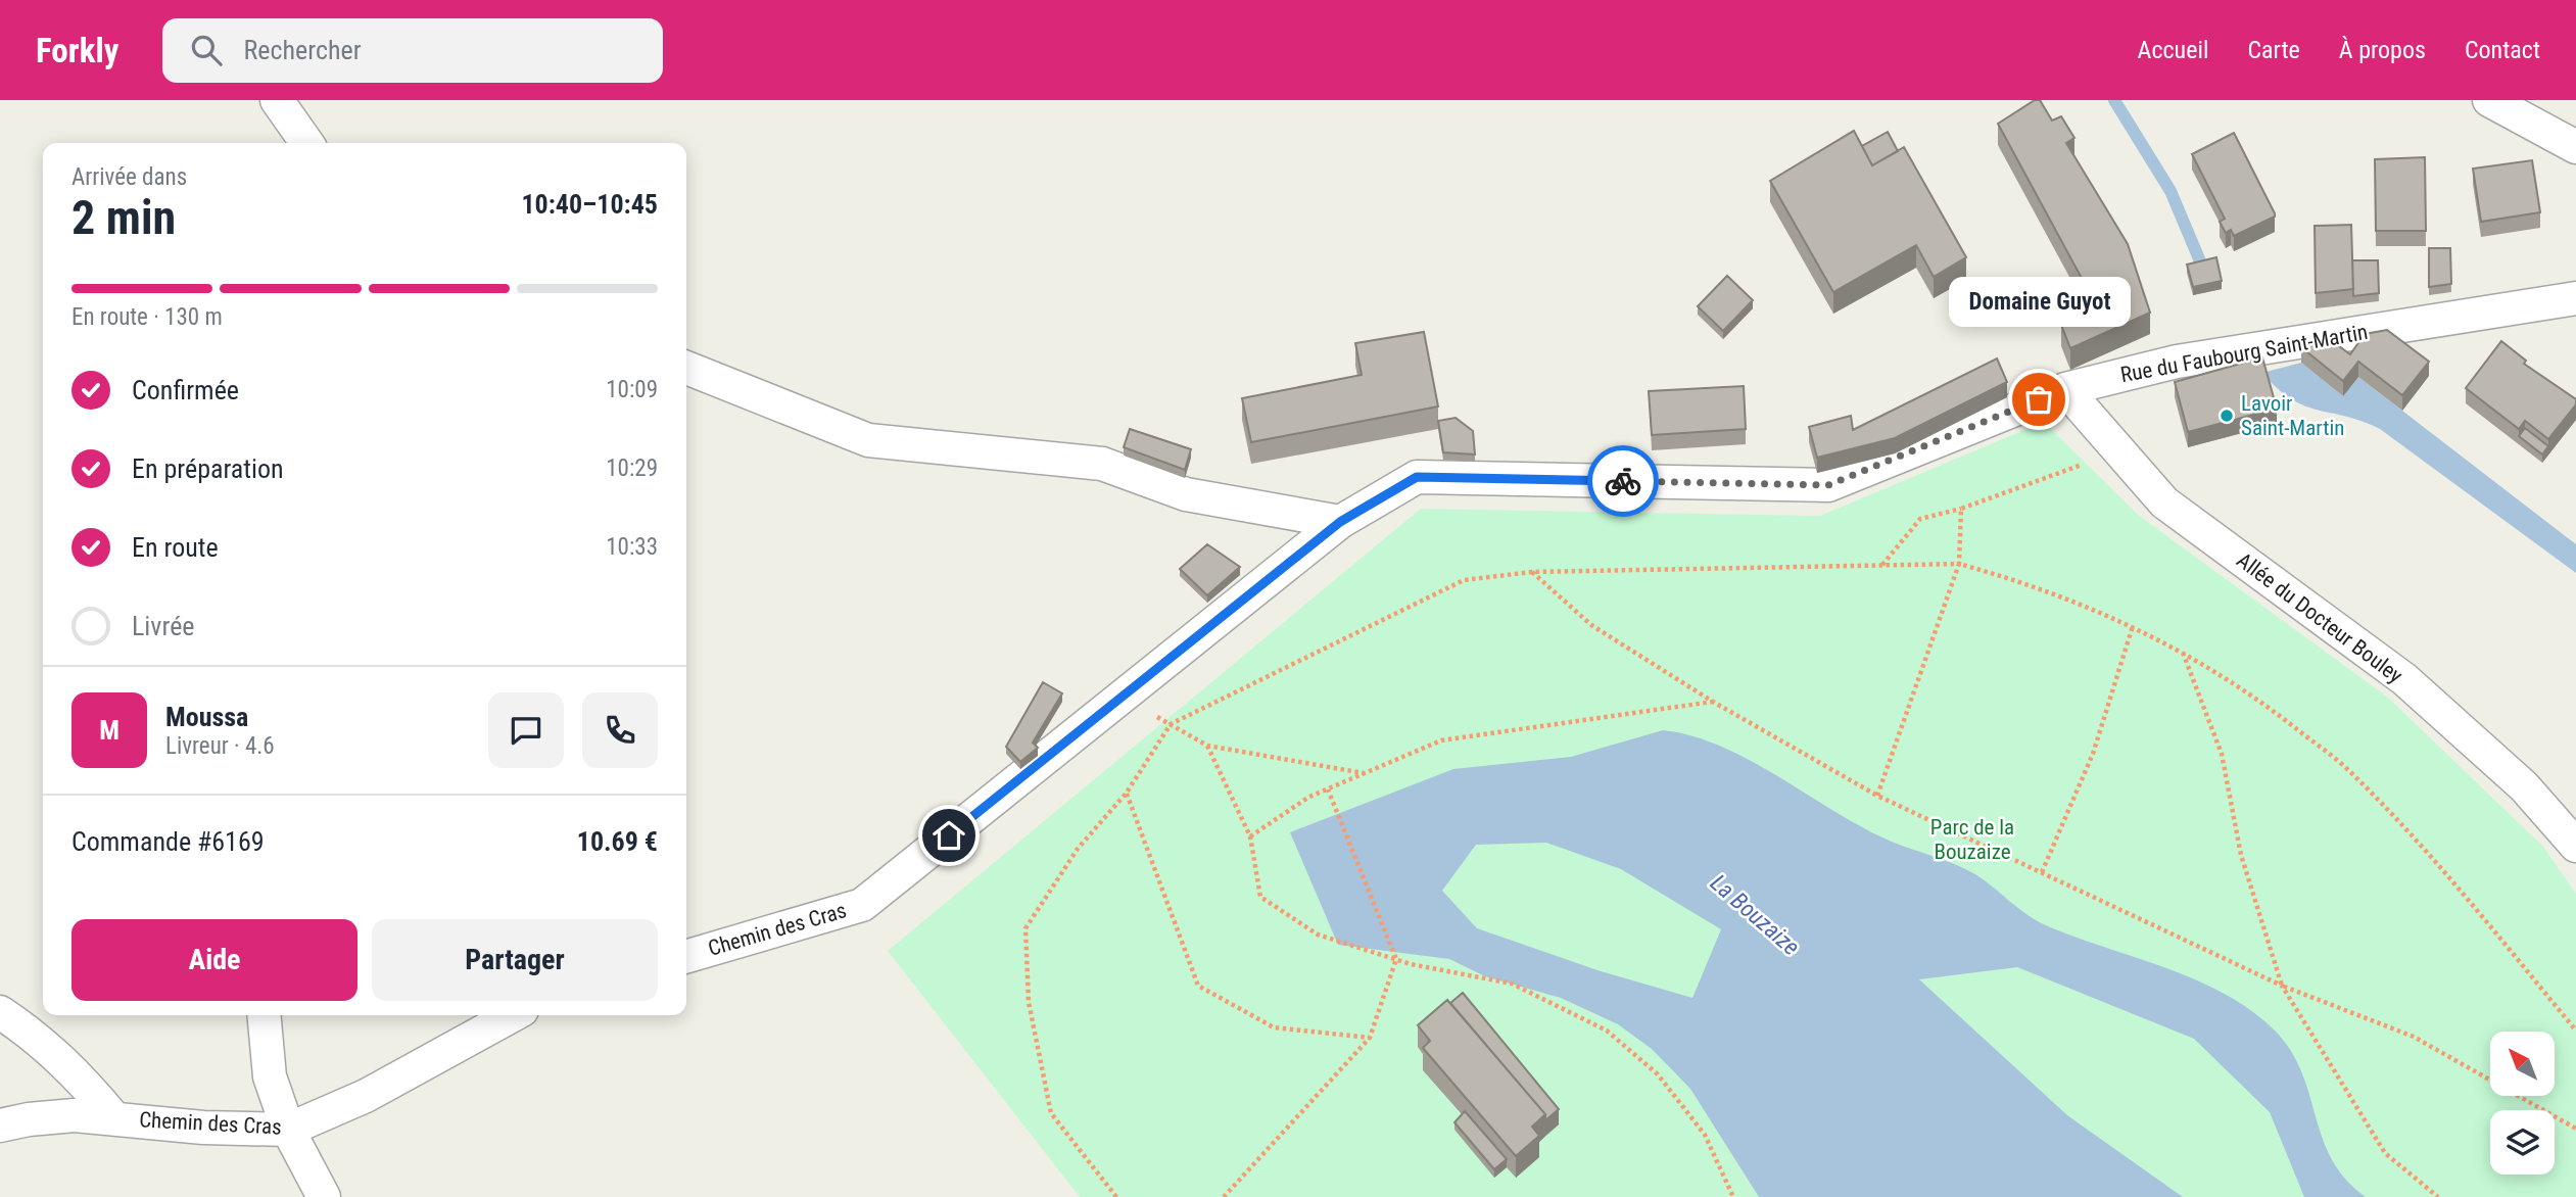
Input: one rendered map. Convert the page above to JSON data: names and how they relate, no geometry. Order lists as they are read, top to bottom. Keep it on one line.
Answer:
{"streets":{"street":["Rue du Faubourg Saint-Martin","Allée du Docteur Bouley","Chemin des Cras"]},"crossings":[["Rue du Faubourg Saint-Martin","Allée du Docteur Bouley"],["Rue du Faubourg Saint-Martin","Chemin des Cras"]],"water":["La Bouzaize"],"parks":["Parc de la Bouzaize"],"places":["Domaine Guyot","Lavoir Saint-Martin"],"north":"top left","page":{"header":"Forkly","search":"Rechercher","nav":["Accueil","Carte","À propos","Contact"],"heading":["2 min","Arrivée dans","10:40–10:45"],"panel":["Moussa","Livreur · 4.6","Commande #6169","10.69 €"],"bar":"En route · 130 m","bubble":"Domaine Guyot","list":[["Confirmée","10:09"],["En préparation","10:29"],["En route","10:33"],"Livrée"],"round":"M","buttons":["Aide","Partager"]}}
